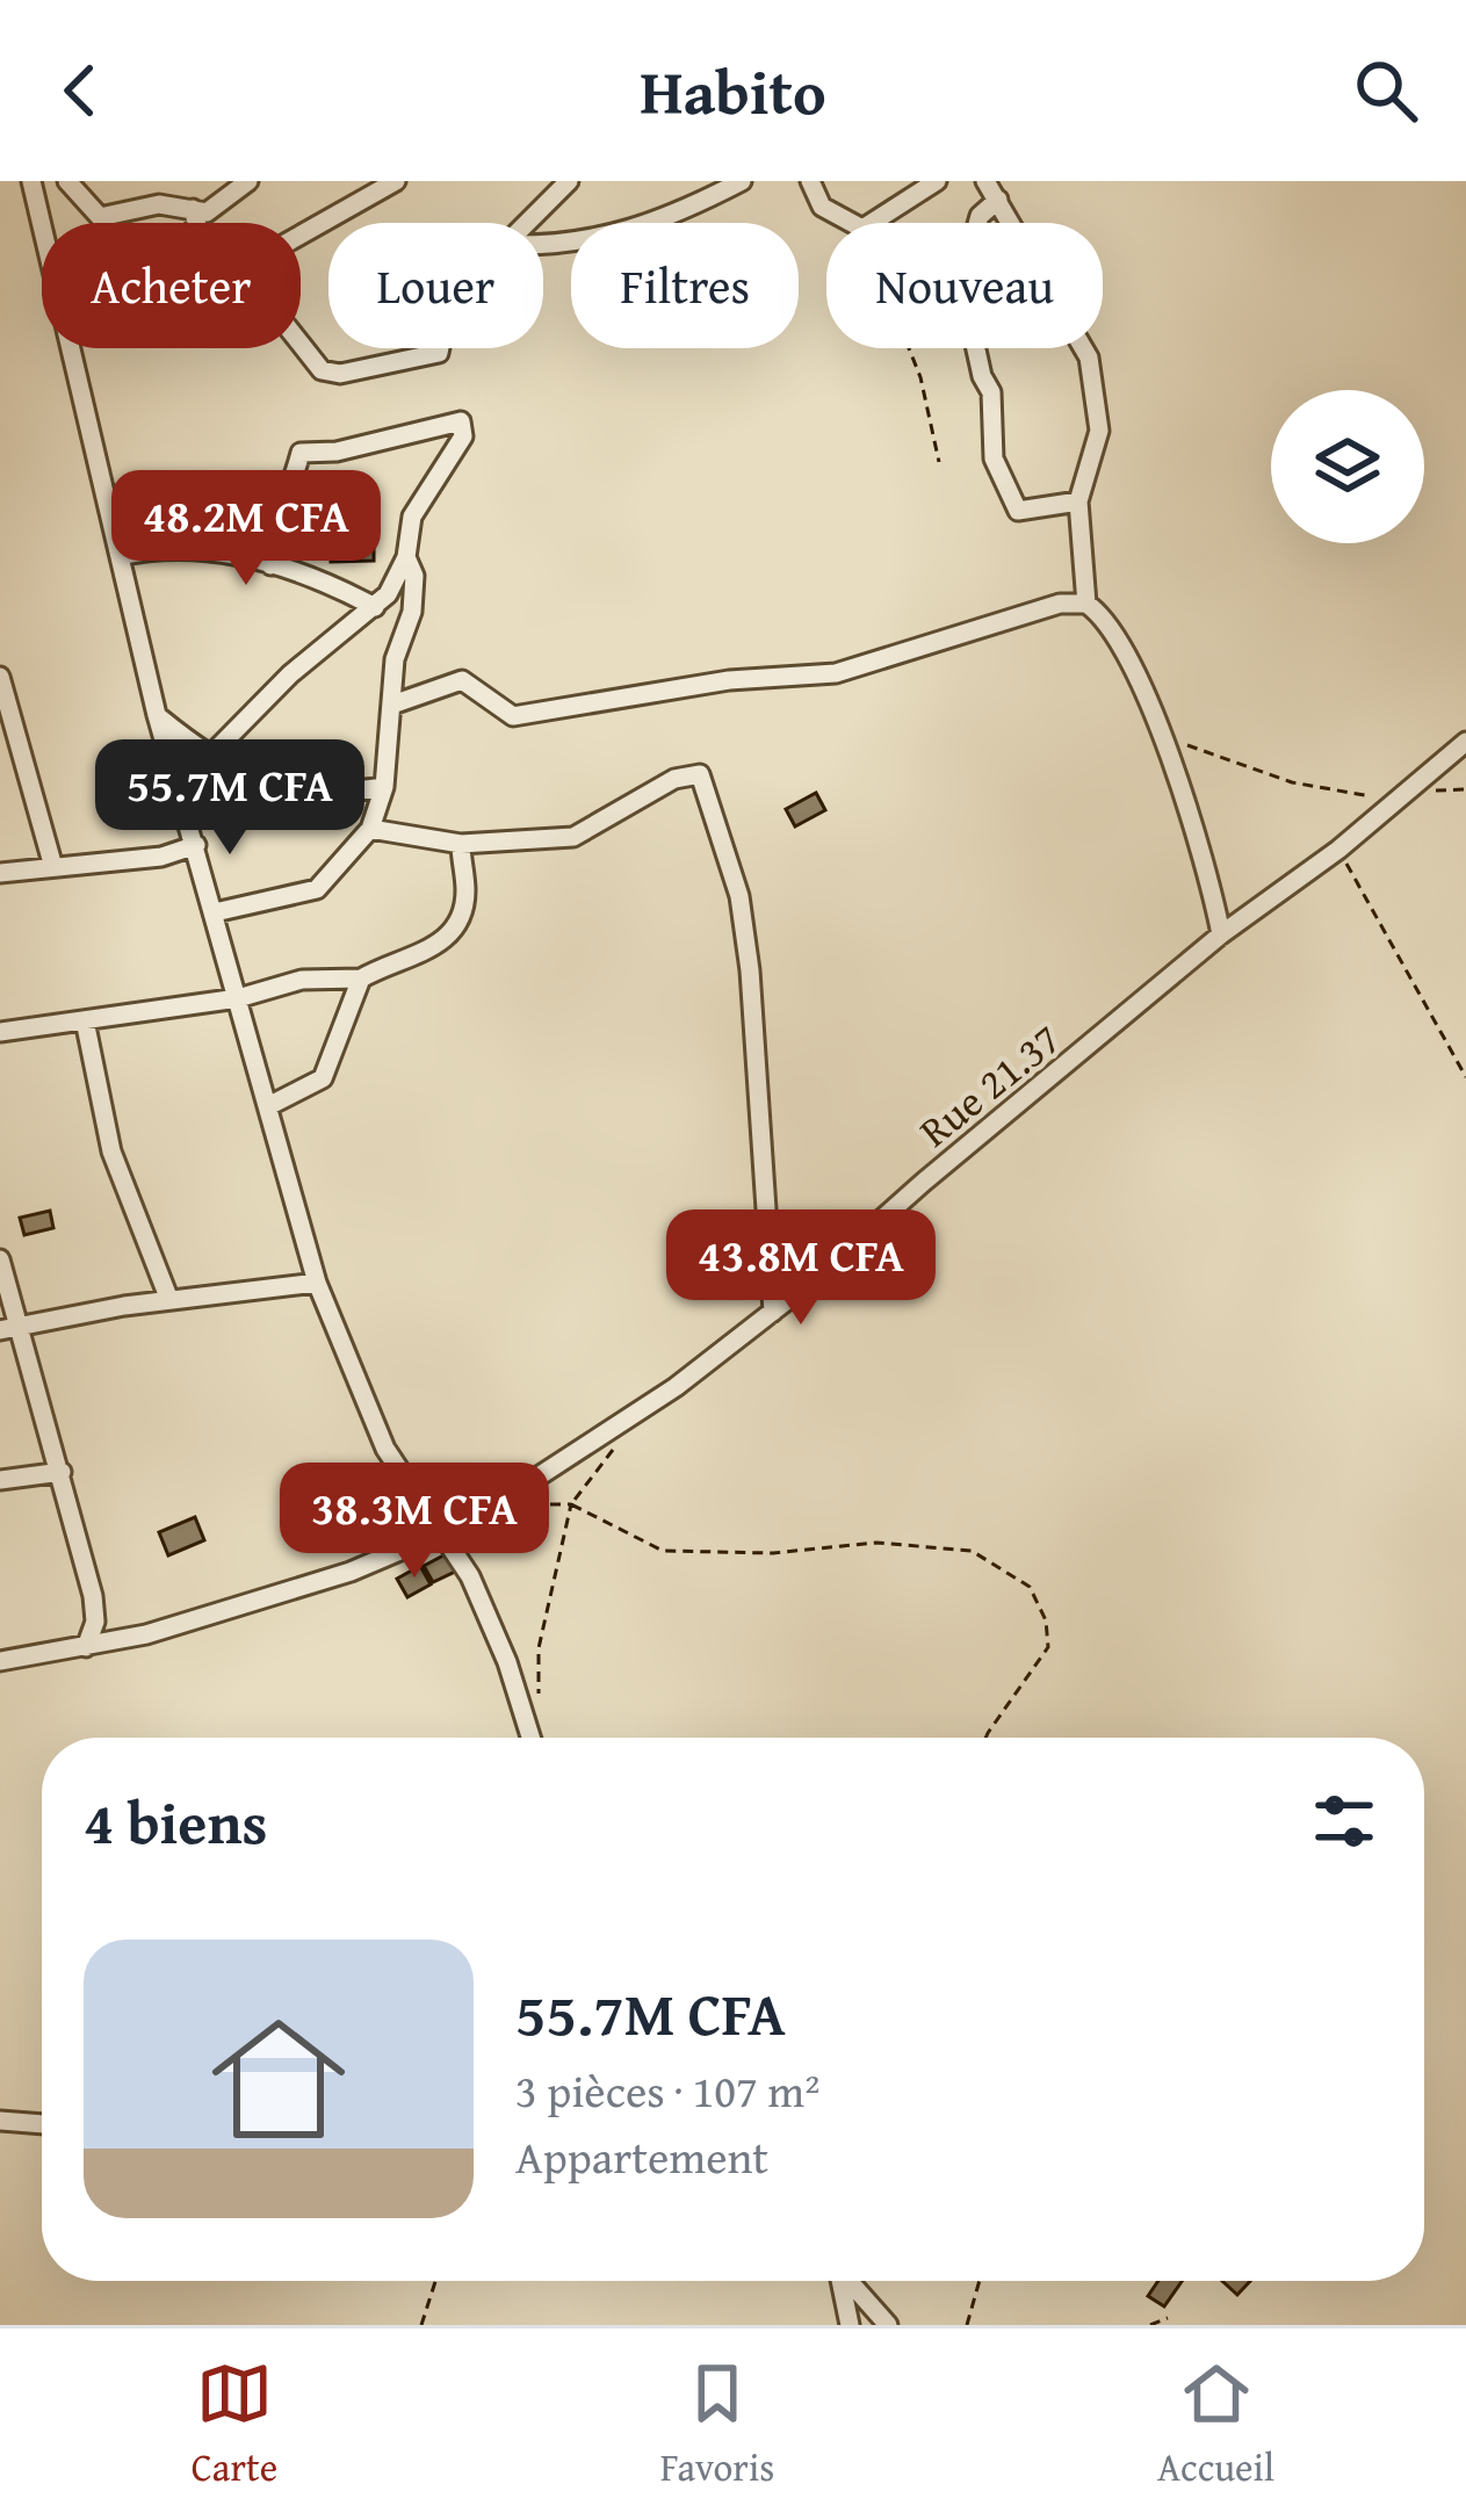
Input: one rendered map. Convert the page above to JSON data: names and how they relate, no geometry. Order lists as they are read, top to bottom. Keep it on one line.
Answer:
{"streets":{"street":["Rue 21.37"]},"page":{"header":"Habito","chip":["Acheter","Louer","Filtres","Nouveau"],"price":["48.2M CFA","55.7M CFA","43.8M CFA","38.3M CFA"],"heading":"4 biens","list":[{"name":"55.7M CFA","note":"3 pièces · 107 m² · Appartement"}],"tabs":["Carte","Favoris","Accueil"]}}
